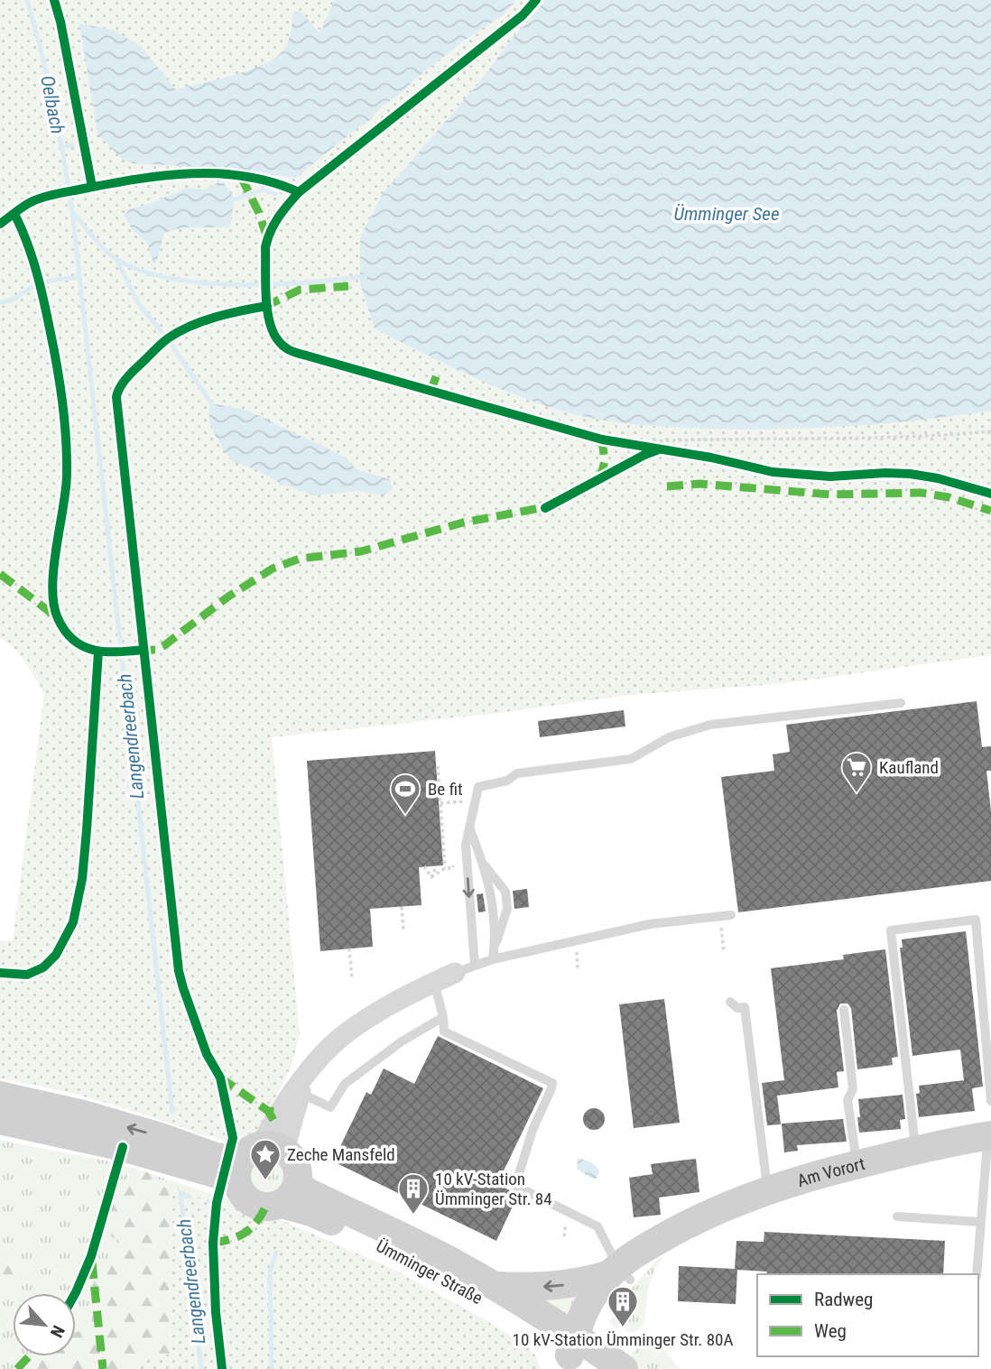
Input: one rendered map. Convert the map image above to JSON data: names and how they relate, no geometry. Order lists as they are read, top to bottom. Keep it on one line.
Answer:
{"streets":{"main road":["Am Vorort","Ümminger Straße"]},"crossings":[["Am Vorort","Ümminger Straße"]],"water":["Oelbach","Ümminger See","Langendreerbach"],"places":{"supermarket":["Kaufland"],"sports":["Be fit"],"place":["Zeche Mansfeld"],"building":["10 kV-Station Ümminger Str. 84","10 kV-Station Ümminger Str. 80A"]},"legend":["Radweg","Weg"],"north":"bottom right"}
